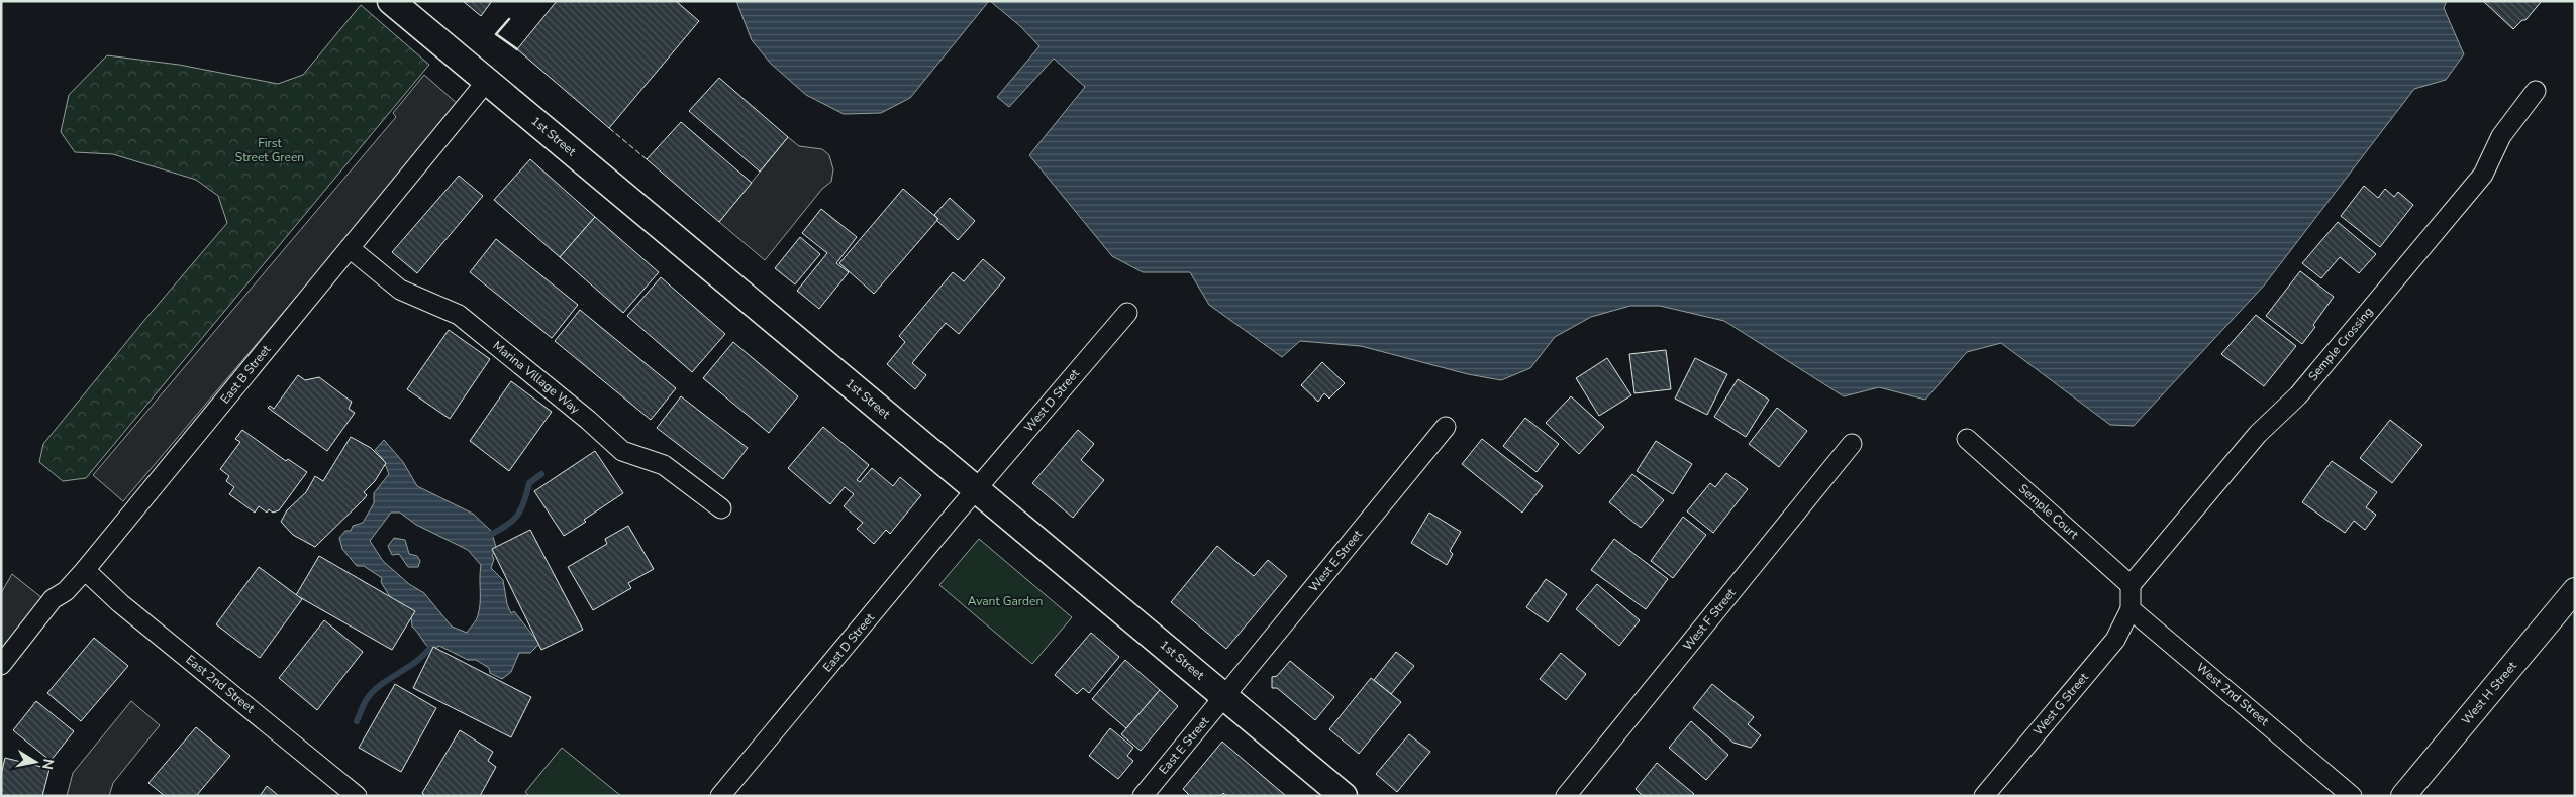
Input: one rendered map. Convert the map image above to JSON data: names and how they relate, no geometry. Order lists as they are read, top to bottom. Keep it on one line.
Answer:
{"streets":{"main road":["1st Street"],"street":["Semple Crossing","East B Street","Marina Village Way","West D Street","Semple Court","West E Street","West F Street","East D Street","East 2nd Street","West H Street","West 2nd Street","West G Street","East E Street"]},"crossings":[["1st Street","East B Street"],["1st Street","West D Street"],["1st Street","West E Street"],["1st Street","East D Street"],["1st Street","East E Street"],["Semple Crossing","Semple Court"],["East B Street","Marina Village Way"],["East B Street","East 2nd Street"],["West D Street","East D Street"],["West E Street","East E Street"],["West 2nd Street","West G Street"]],"parks":["First Street Green","Avant Garden"],"north":"right"}
